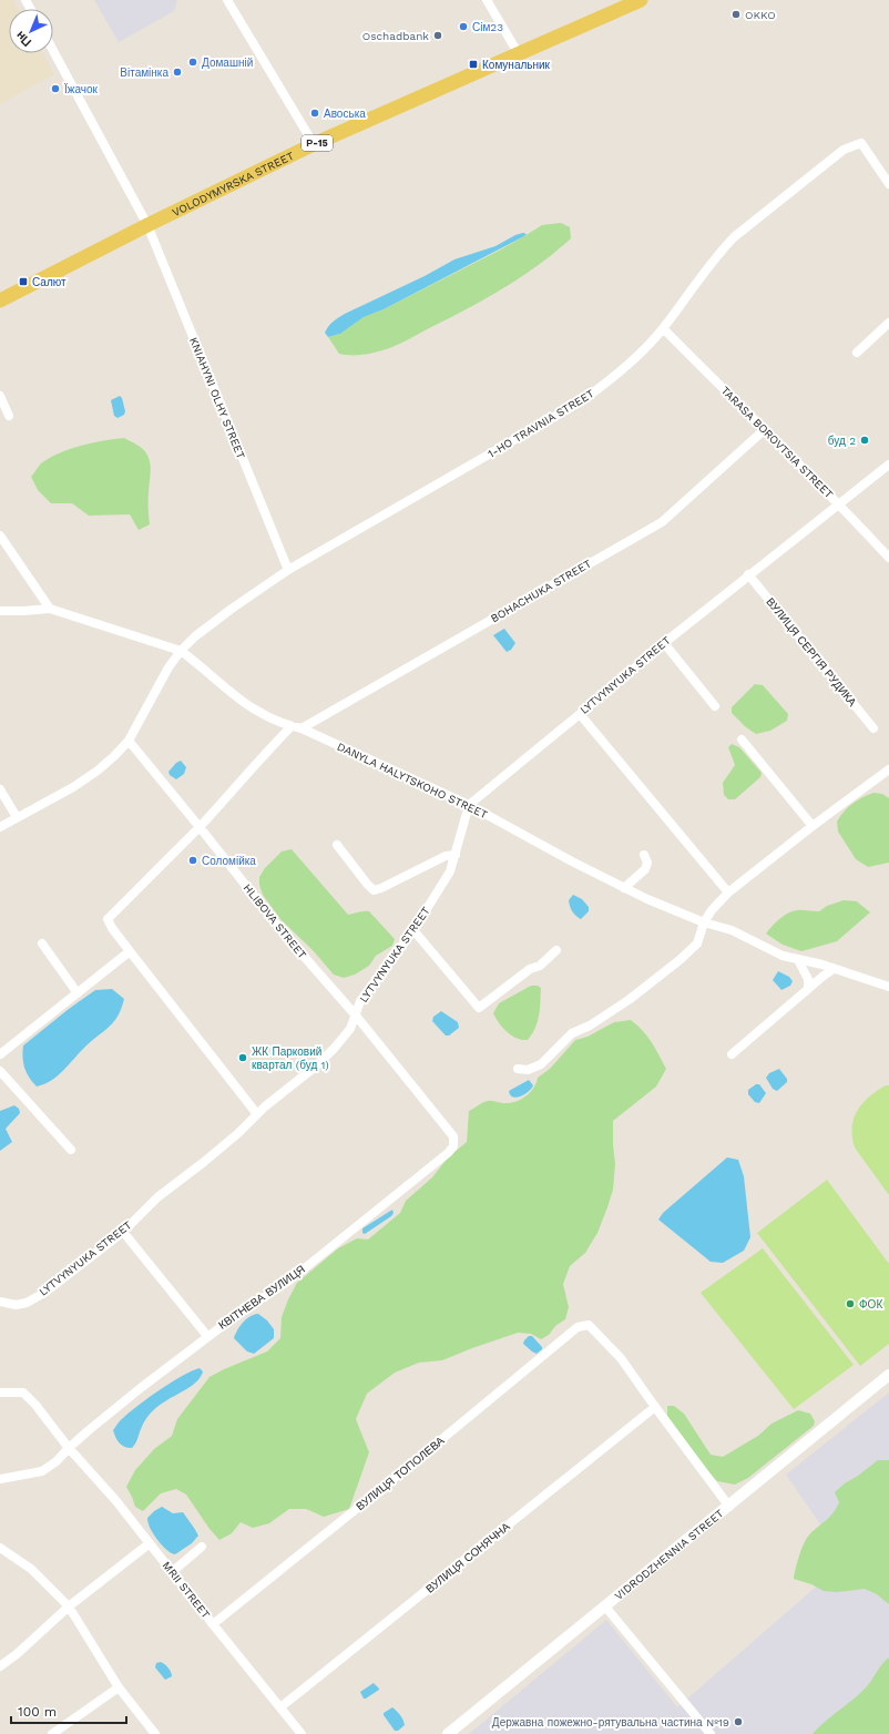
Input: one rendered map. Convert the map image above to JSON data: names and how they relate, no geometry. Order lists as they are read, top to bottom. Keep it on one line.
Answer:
{"streets":{"main road":["Р-15","VOLODYMYRSKA STREET"],"street":["KNIAHYNI OLHY STREET","1-HO TRAVNIA STREET","TARASA BOROVTSIA STREET","BOHACHUKA STREET","ВУЛИЦЯ СЕРГІЯ РУДИКА","LYTVYNYUKA STREET","DANYLA HALYTSKOHO STREET","HLIBOVA STREET","КВІТНЕВА ВУЛИЦЯ","ВУЛИЦЯ ТОПОЛЕВА","VIDRODZHENNIA STREET","ВУЛИЦЯ СОНЯЧНА","MRII STREET"]},"crossings":[["VOLODYMYRSKA STREET","KNIAHYNI OLHY STREET"],["KNIAHYNI OLHY STREET","1-HO TRAVNIA STREET"],["1-HO TRAVNIA STREET","TARASA BOROVTSIA STREET"],["1-HO TRAVNIA STREET","DANYLA HALYTSKOHO STREET"],["1-HO TRAVNIA STREET","HLIBOVA STREET"],["TARASA BOROVTSIA STREET","BOHACHUKA STREET"],["TARASA BOROVTSIA STREET","LYTVYNYUKA STREET"],["BOHACHUKA STREET","DANYLA HALYTSKOHO STREET"],["ВУЛИЦЯ СЕРГІЯ РУДИКА","LYTVYNYUKA STREET"],["LYTVYNYUKA STREET","DANYLA HALYTSKOHO STREET"],["LYTVYNYUKA STREET","HLIBOVA STREET"],["HLIBOVA STREET","КВІТНЕВА ВУЛИЦЯ"],["КВІТНЕВА ВУЛИЦЯ","MRII STREET"],["ВУЛИЦЯ ТОПОЛЕВА","ВУЛИЦЯ СОНЯЧНА"],["ВУЛИЦЯ ТОПОЛЕВА","MRII STREET"],["ВУЛИЦЯ СОНЯЧНА","MRII STREET"]],"places":{"other":["OKKO","Сім23","Oschadbank","Домашній","Вітамінка","Їжачок","Авоська","буд 2","Соломійка","ЖК Парковий квартал (буд 1)","ФОК","Державна пожежно-рятувальна частина №19"],"transit":["Комунальник","Салют"]},"scale_bar":"100 m","north":"bottom left"}
